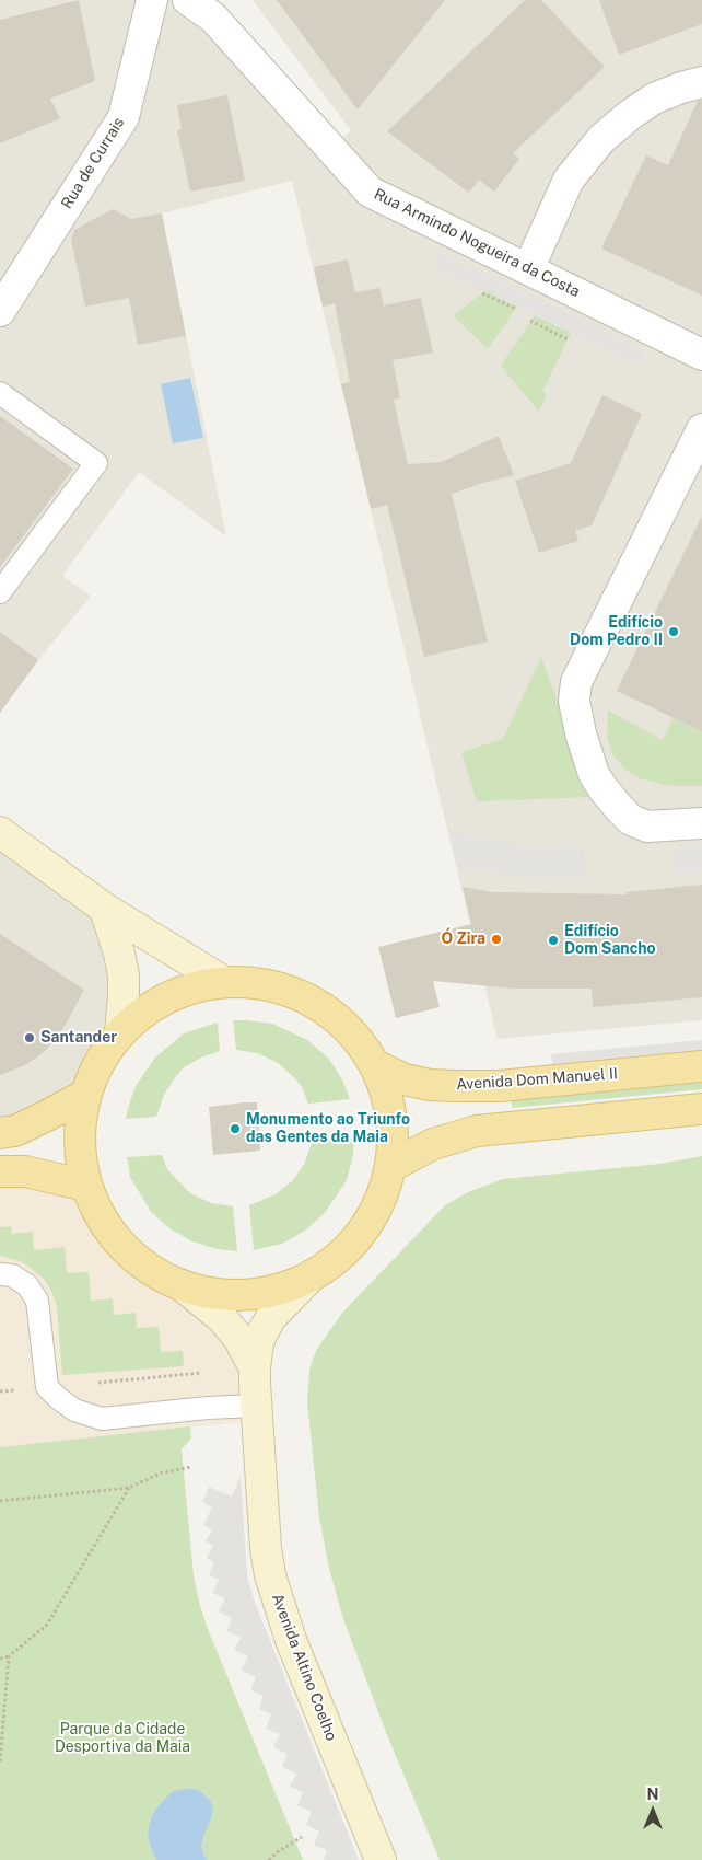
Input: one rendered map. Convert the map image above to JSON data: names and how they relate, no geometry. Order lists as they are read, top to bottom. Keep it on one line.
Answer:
{"streets":{"main road":["Avenida Dom Manuel II","Avenida Altino Coelho"],"street":["Rua de Currais","Rua Armindo Nogueira da Costa"]},"parks":["Parque da Cidade Desportiva da Maia"],"places":["Edifício Dom Pedro II","Ó Zira","Edifício Dom Sancho","Santander","Monumento ao Triunfo das Gentes da Maia"],"north":"top"}
